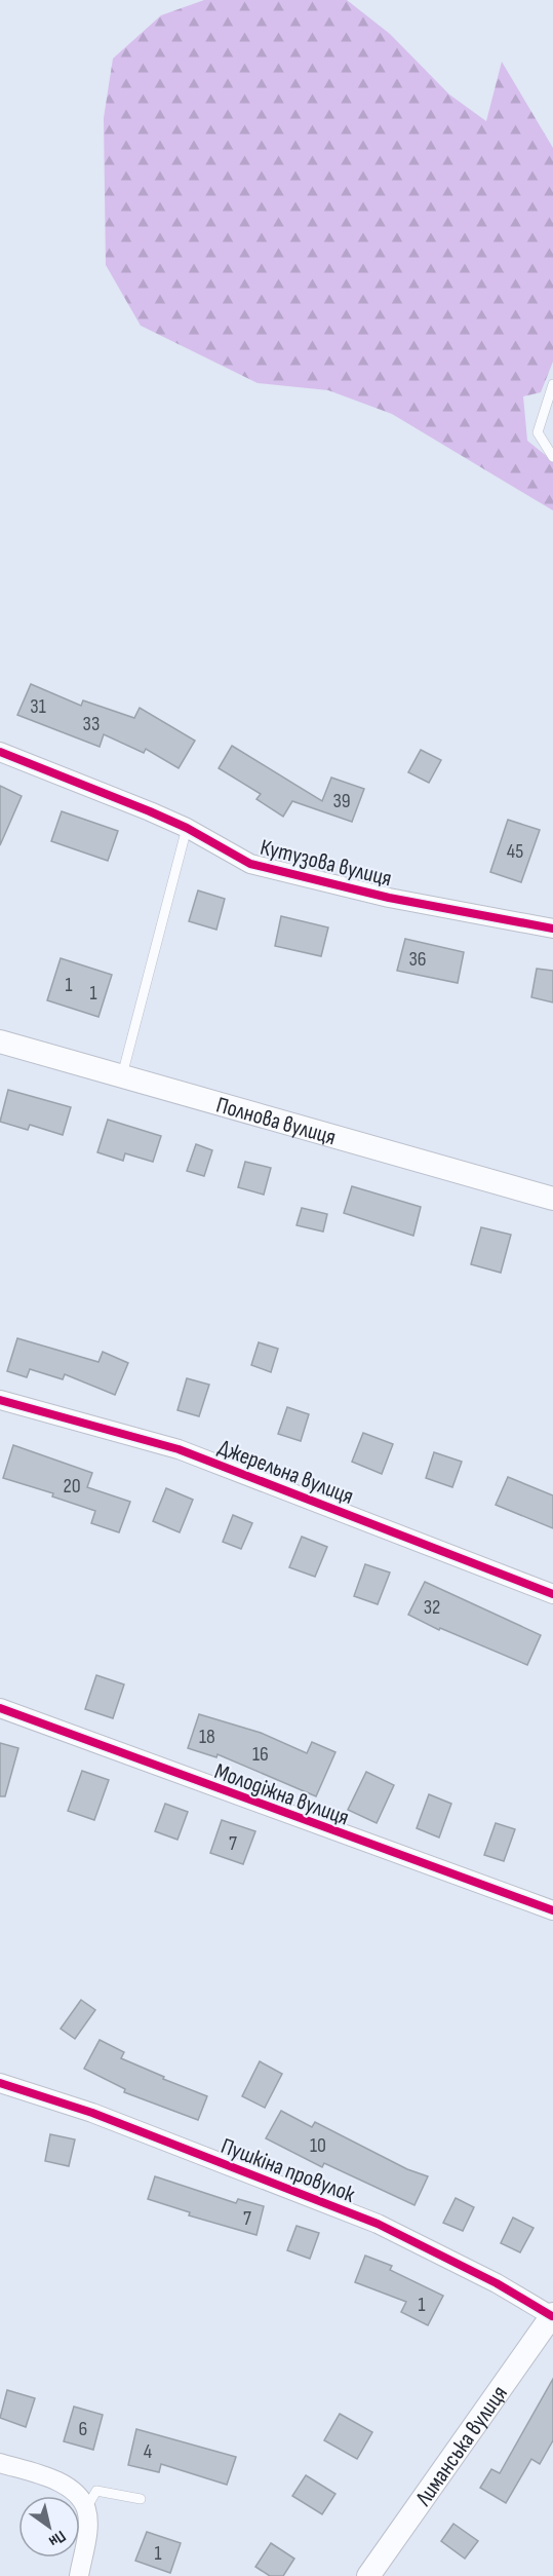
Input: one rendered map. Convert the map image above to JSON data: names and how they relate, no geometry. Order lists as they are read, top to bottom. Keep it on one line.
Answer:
{"streets":{"street":["Кутузова вулиця","Полнова вулиця","Джерельна вулиця","Молодіжна вулиця","Пушкіна провулок","Лиманська вулиця"]},"crossings":[["Пушкіна провулок","Лиманська вулиця"]],"house_numbers":["31","33","39","45","36","1","1","20","32","18","16","7","10","7","1","6","4","1"],"north":"bottom right"}
